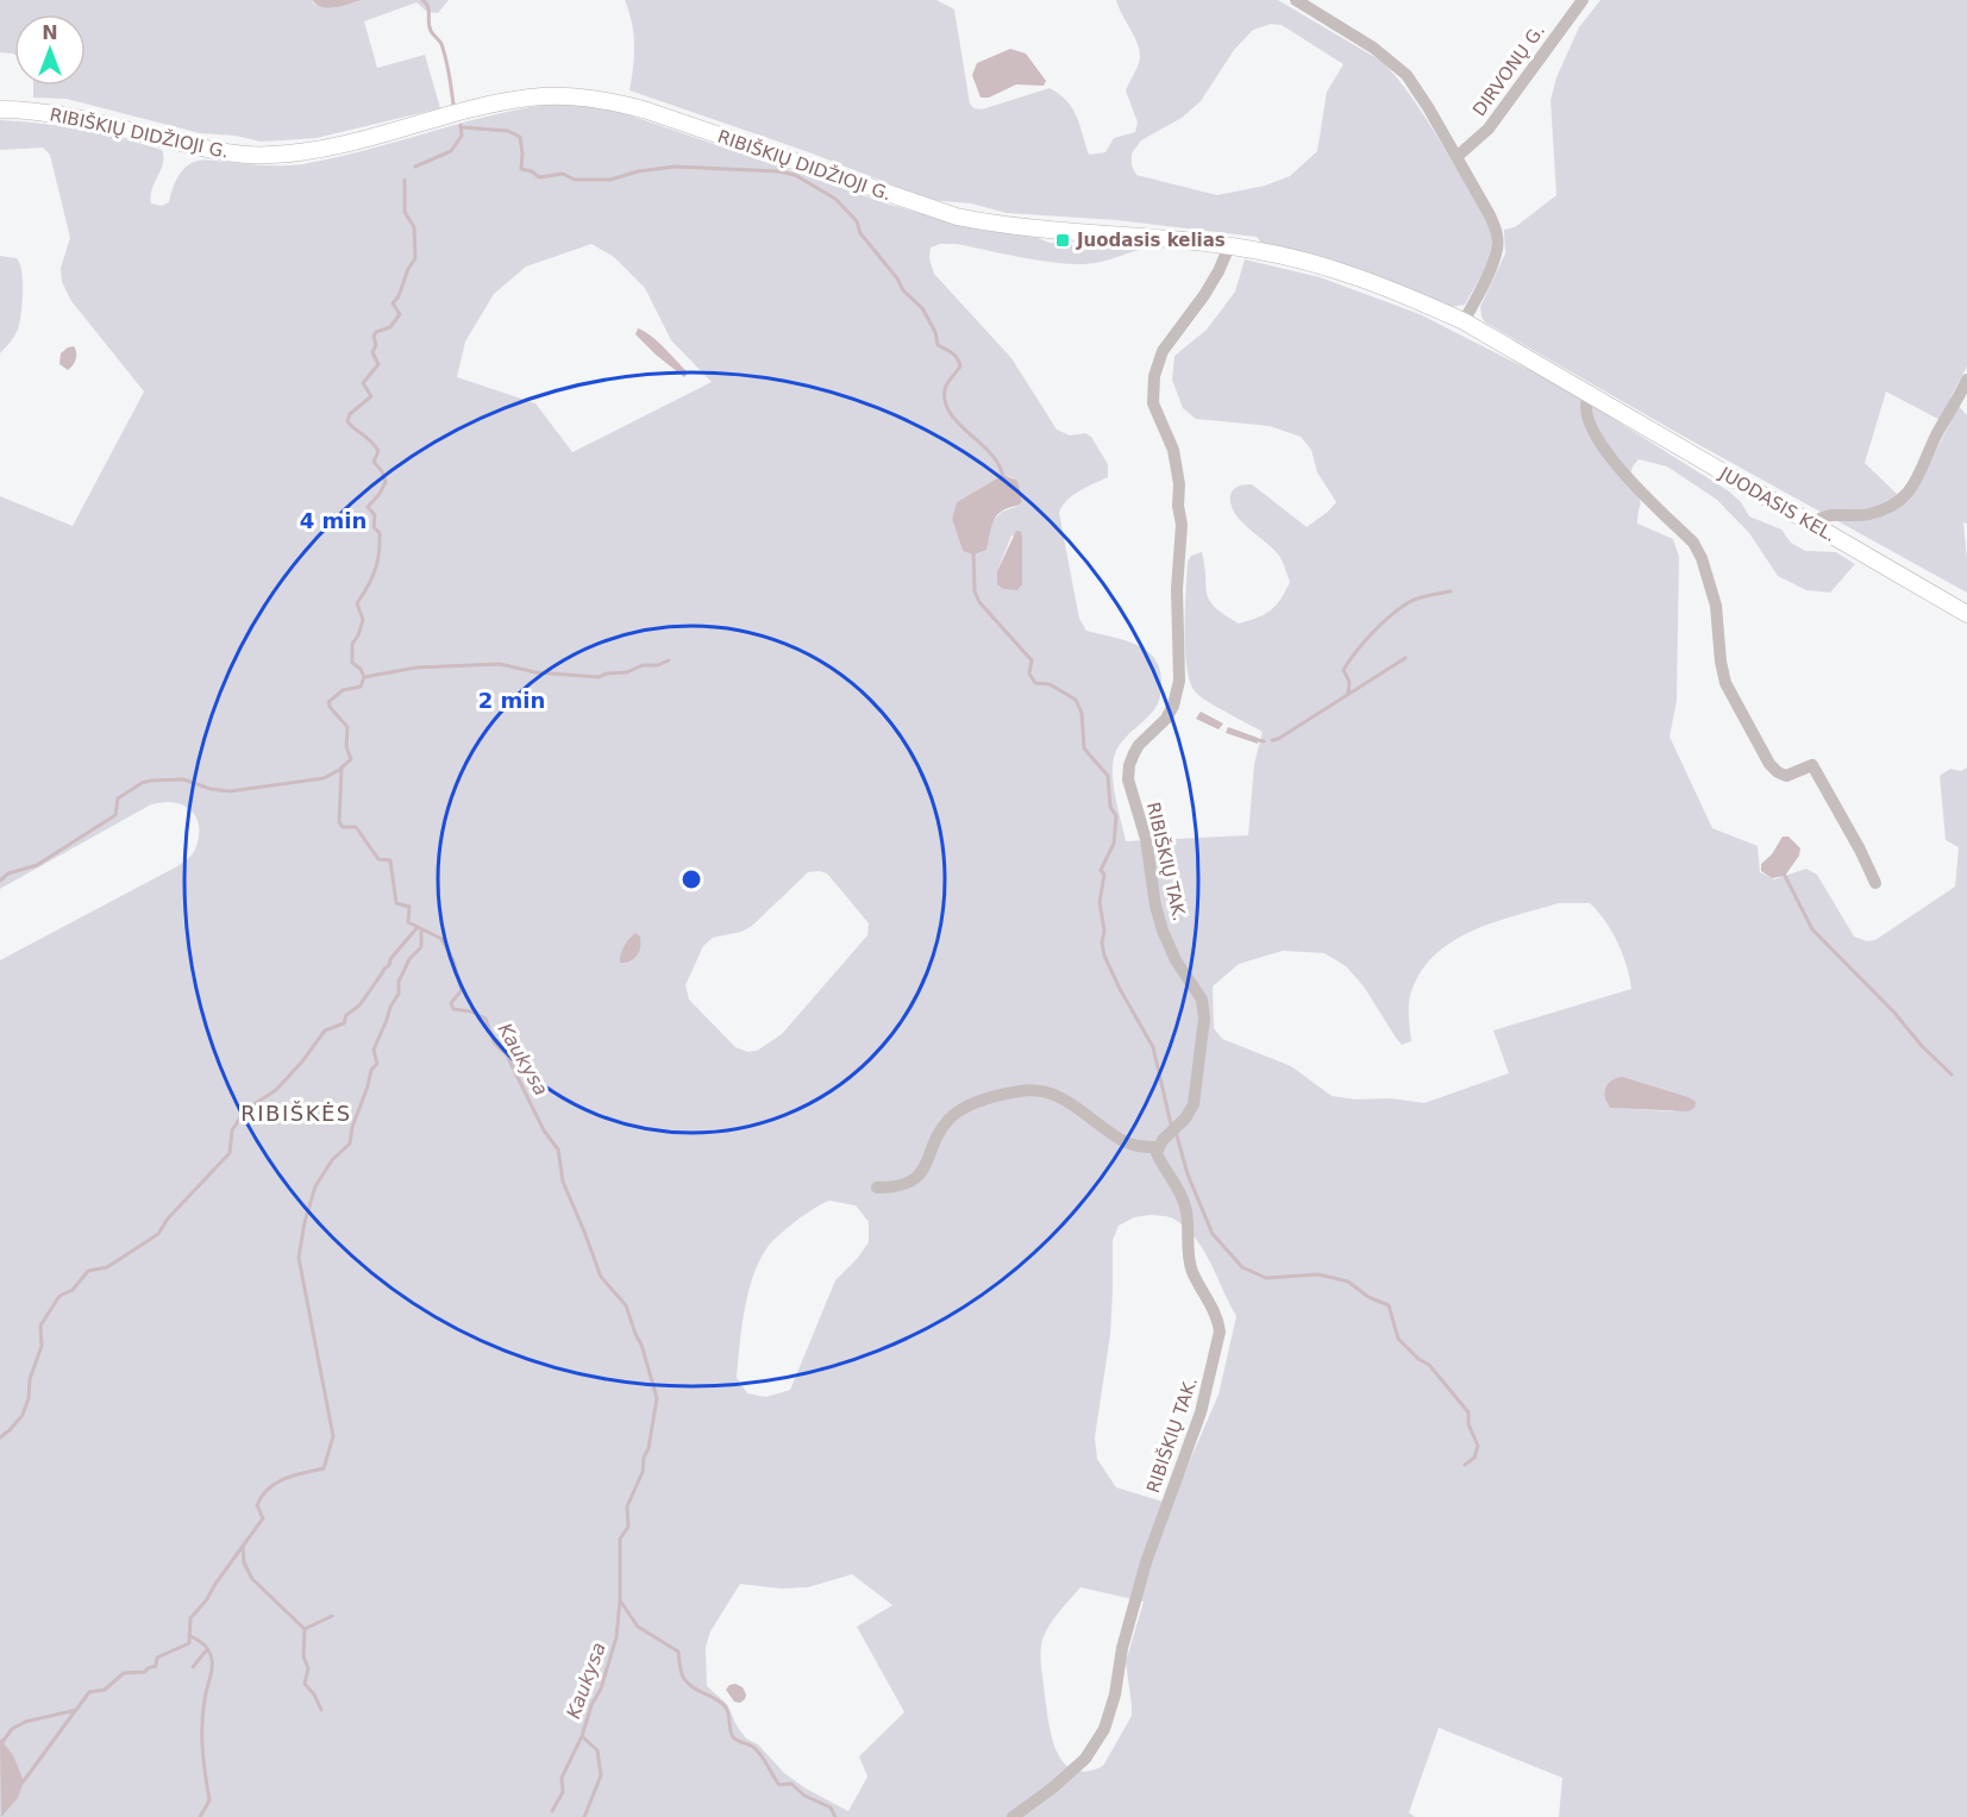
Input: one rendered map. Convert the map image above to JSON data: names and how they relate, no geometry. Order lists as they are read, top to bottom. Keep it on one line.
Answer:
{"streets":{"main road":["RIBIŠKIŲ DIDŽIOJI G.","JUODASIS KEL."],"street":["DIRVONŲ G.","RIBIŠKIŲ TAK."]},"crossings":[["RIBIŠKIŲ DIDŽIOJI G.","JUODASIS KEL."],["RIBIŠKIŲ DIDŽIOJI G.","RIBIŠKIŲ TAK."]],"districts":["RIBIŠKĖS"],"water":["Kaukysa"],"places":{"transit":["Juodasis kelias"]},"north":"top","rings":["4 min","2 min"]}
